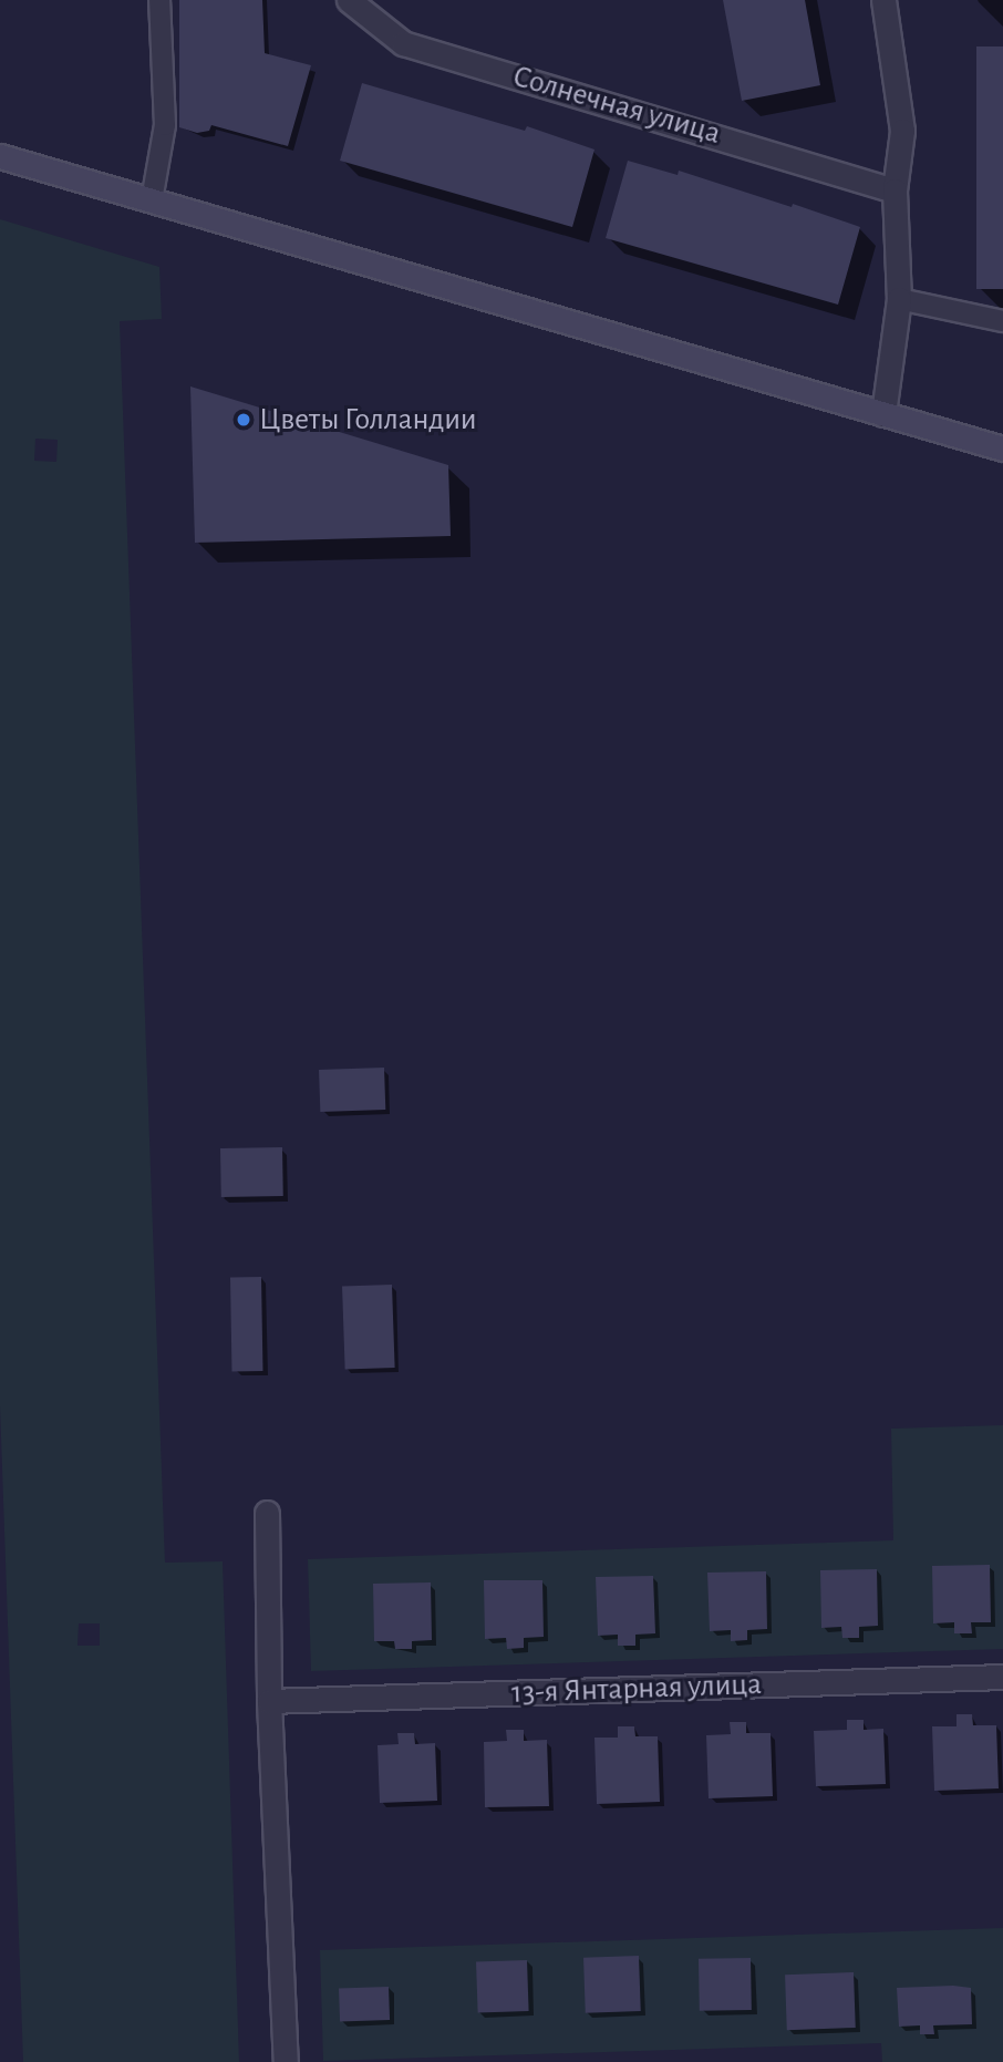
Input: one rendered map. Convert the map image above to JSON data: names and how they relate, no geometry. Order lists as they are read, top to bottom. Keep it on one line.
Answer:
{"streets":{"street":["Солнечная улица","13-я Янтарная улица"]},"places":["Цветы Голландии"]}
